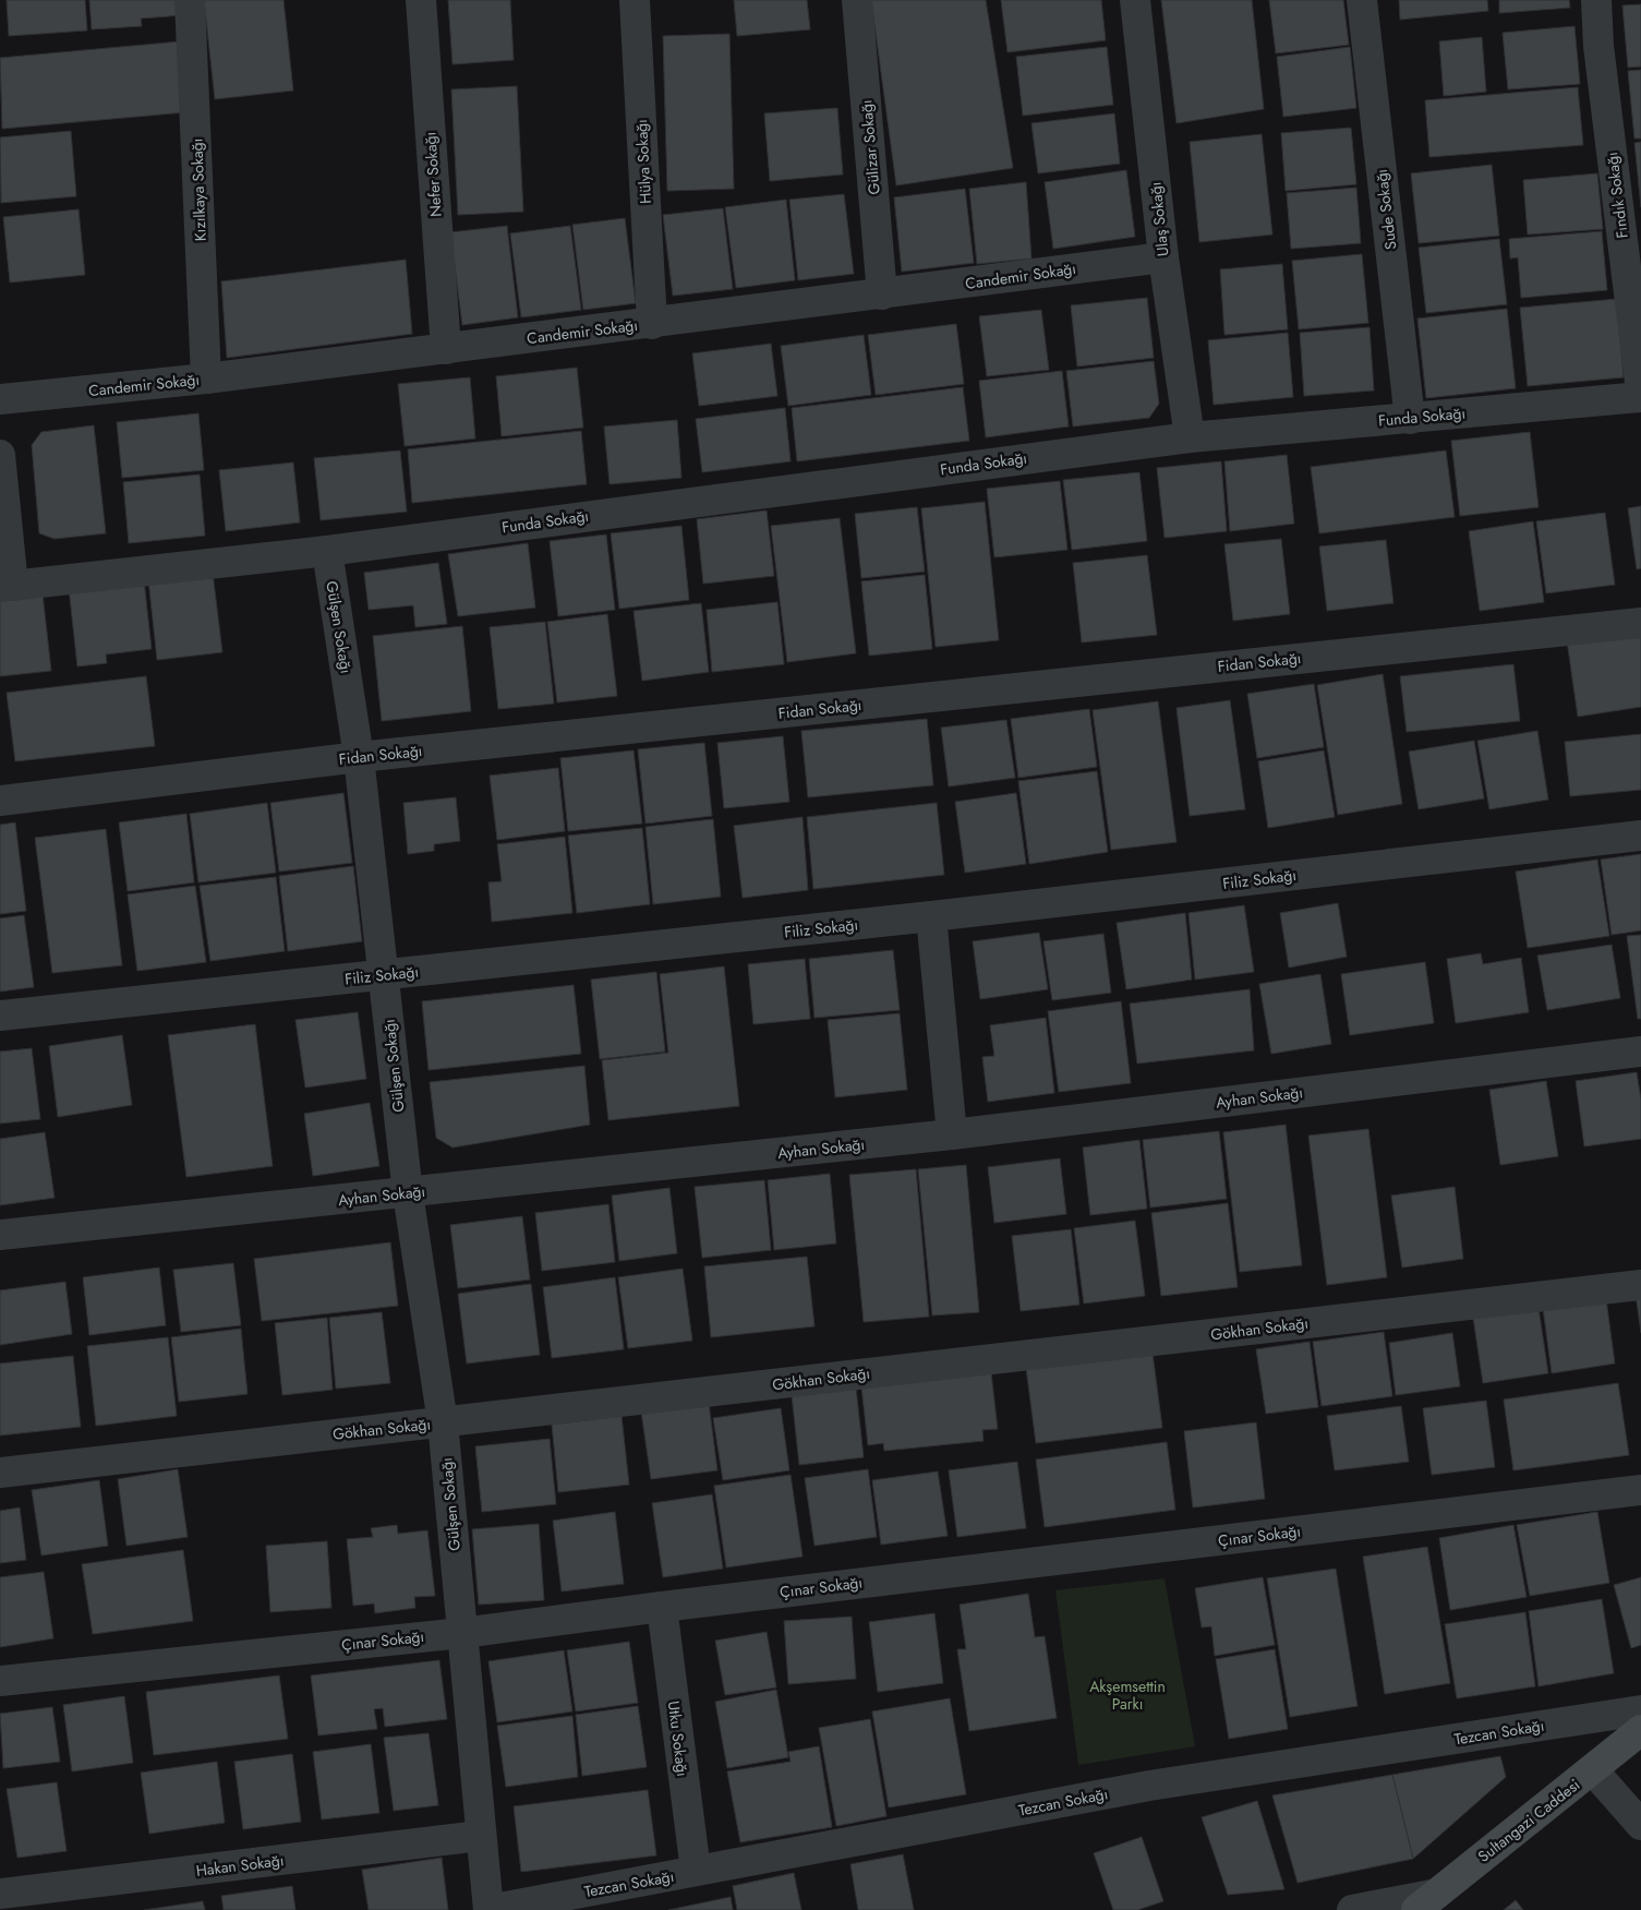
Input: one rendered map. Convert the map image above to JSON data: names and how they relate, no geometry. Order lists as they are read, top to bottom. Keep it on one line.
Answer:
{"streets":{"main road":["Sultangazi Caddesi"],"street":["Gülizar Sokağı","Hülya Sokağı","Nefer Sokağı","Kızılkaya Sokağı","Fındık Sokağı","Sude Sokağı","Ulaş Sokağı","Candemir Sokağı","Funda Sokağı","Gülşen Sokağı","Fidan Sokağı","Filiz Sokağı","Ayhan Sokağı","Gökhan Sokağı","Çınar Sokağı","Tezcan Sokağı","Utku Sokağı","Hakan Sokağı"]},"crossings":[["Gülizar Sokağı","Candemir Sokağı"],["Hülya Sokağı","Candemir Sokağı"],["Nefer Sokağı","Candemir Sokağı"],["Kızılkaya Sokağı","Candemir Sokağı"],["Sude Sokağı","Funda Sokağı"],["Ulaş Sokağı","Candemir Sokağı"],["Ulaş Sokağı","Funda Sokağı"],["Funda Sokağı","Gülşen Sokağı"],["Gülşen Sokağı","Fidan Sokağı"],["Gülşen Sokağı","Filiz Sokağı"],["Gülşen Sokağı","Ayhan Sokağı"],["Gülşen Sokağı","Gökhan Sokağı"],["Gülşen Sokağı","Çınar Sokağı"],["Gülşen Sokağı","Tezcan Sokağı"],["Gülşen Sokağı","Hakan Sokağı"],["Çınar Sokağı","Utku Sokağı"],["Tezcan Sokağı","Utku Sokağı"]],"parks":["Akşemsettin Parkı"]}
